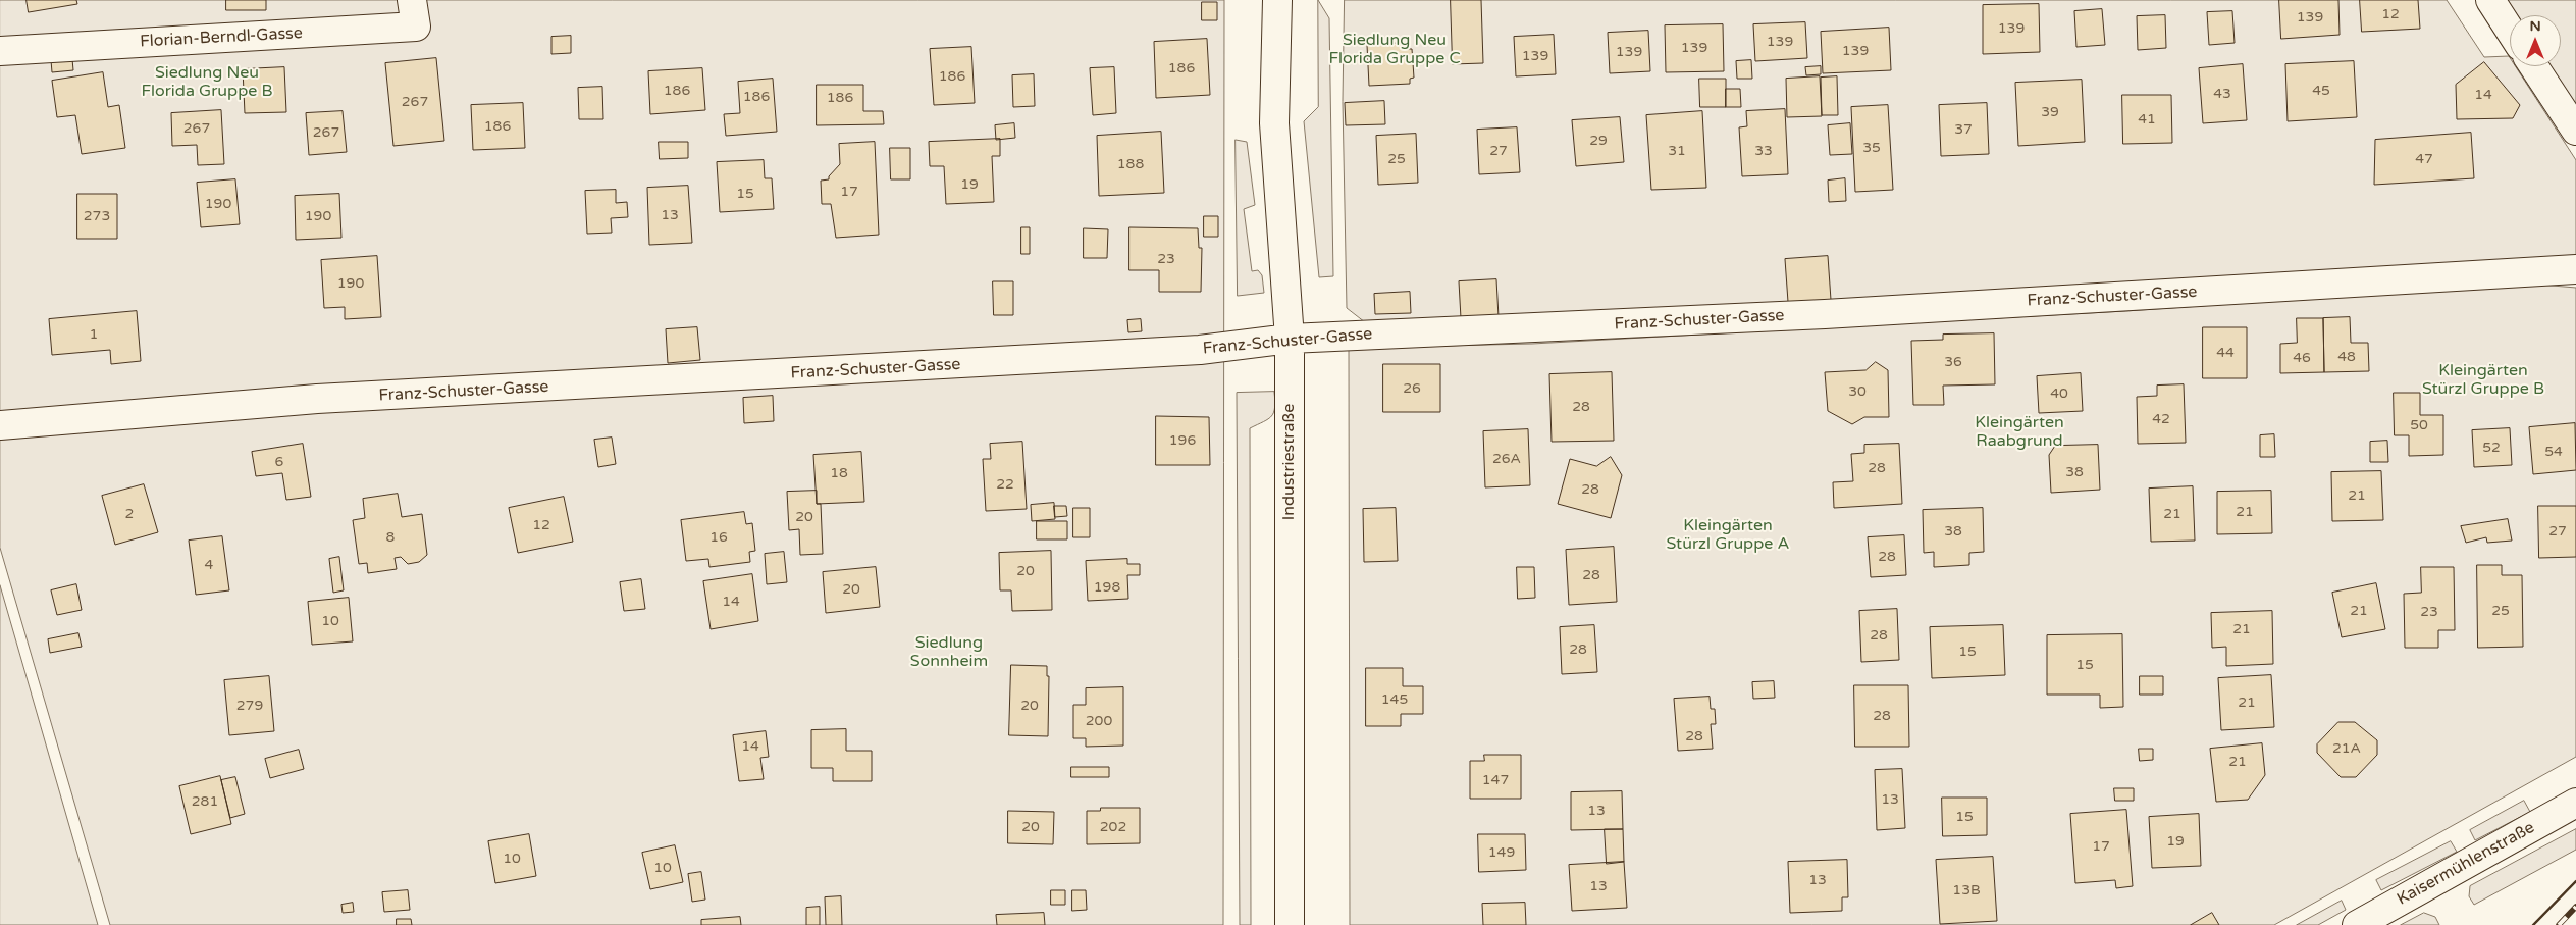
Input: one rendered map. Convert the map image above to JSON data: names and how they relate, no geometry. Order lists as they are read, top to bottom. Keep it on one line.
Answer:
{"streets":{"street":["Florian-Berndl-Gasse","Franz-Schuster-Gasse","Industriestraße","Kaisermühlenstraße"]},"crossings":[["Franz-Schuster-Gasse","Industriestraße"]],"parks":["Siedlung Neu Florida Gruppe C","Siedlung Neu Florida Gruppe B","Kleingärten Stürzl Gruppe B","Kleingärten Raabgrund","Kleingärten Stürzl Gruppe A","Siedlung Sonnheim"],"house_numbers":["12","139","139","139","139","139","139","139","186","186","186","45","43","14","186","186","267","39","41","186","267","37","267","29","35","27","31","33","25","47","188","19","17","15","190","13","273","190","23","190","1","44","48","46","36","26","30","40","28","42","50","196","52","54","26A","6","28","38","18","22","28","21","21","2","21","20","12","38","27","8","16","28","4","20","28","198","20","14","21","25","23","10","21","28","28","15","15","145","21","279","20","28","200","28","14","21A","21","147","13","281","13","15","20","202","19","17","149","10","10","13","13","13B"],"north":"top"}
